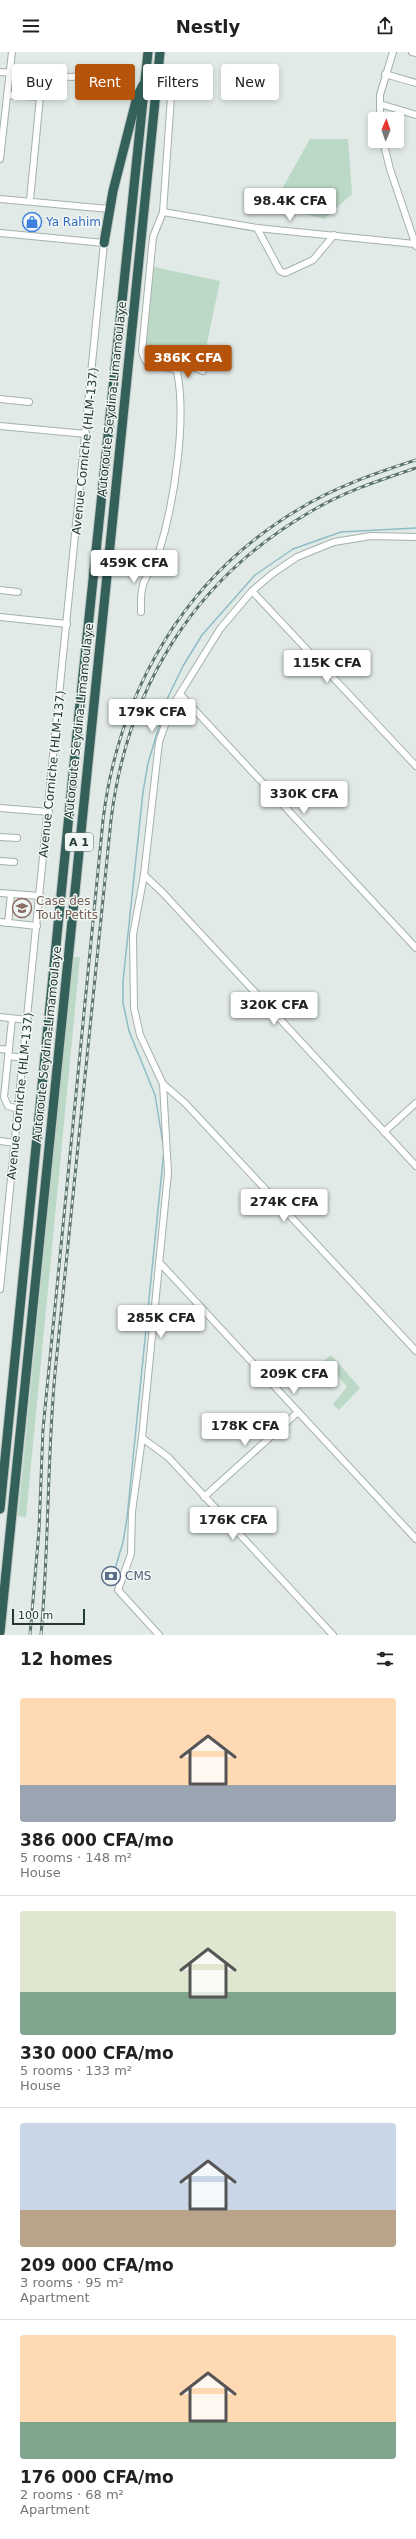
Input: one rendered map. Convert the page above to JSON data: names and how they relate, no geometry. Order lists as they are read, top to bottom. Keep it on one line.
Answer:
{"streets":{"highway":["Autoroute Seydina-Limamoulaye","A 1"],"street":["Avenue Corniche (HLM-137)"]},"places":{"shop":["Ya Rahim"],"school or university":["Case des Tout Petits"],"bank":["CMS"]},"scale_bar":"100 m","north":"top","page":{"header":"Nestly","chip":["Buy","Rent","Filters","New"],"price":["98.4K CFA","386K CFA","459K CFA","115K CFA","179K CFA","330K CFA","320K CFA","274K CFA","285K CFA","209K CFA","178K CFA","176K CFA"],"scale":"100 m","heading":"12 homes","list":[{"name":"386 000 CFA/mo","note":"5 rooms · 148 m² · House"},{"name":"330 000 CFA/mo","note":"5 rooms · 133 m² · House"},{"name":"209 000 CFA/mo","note":"3 rooms · 95 m² · Apartment"},{"name":"176 000 CFA/mo","note":"2 rooms · 68 m² · Apartment"}]}}
